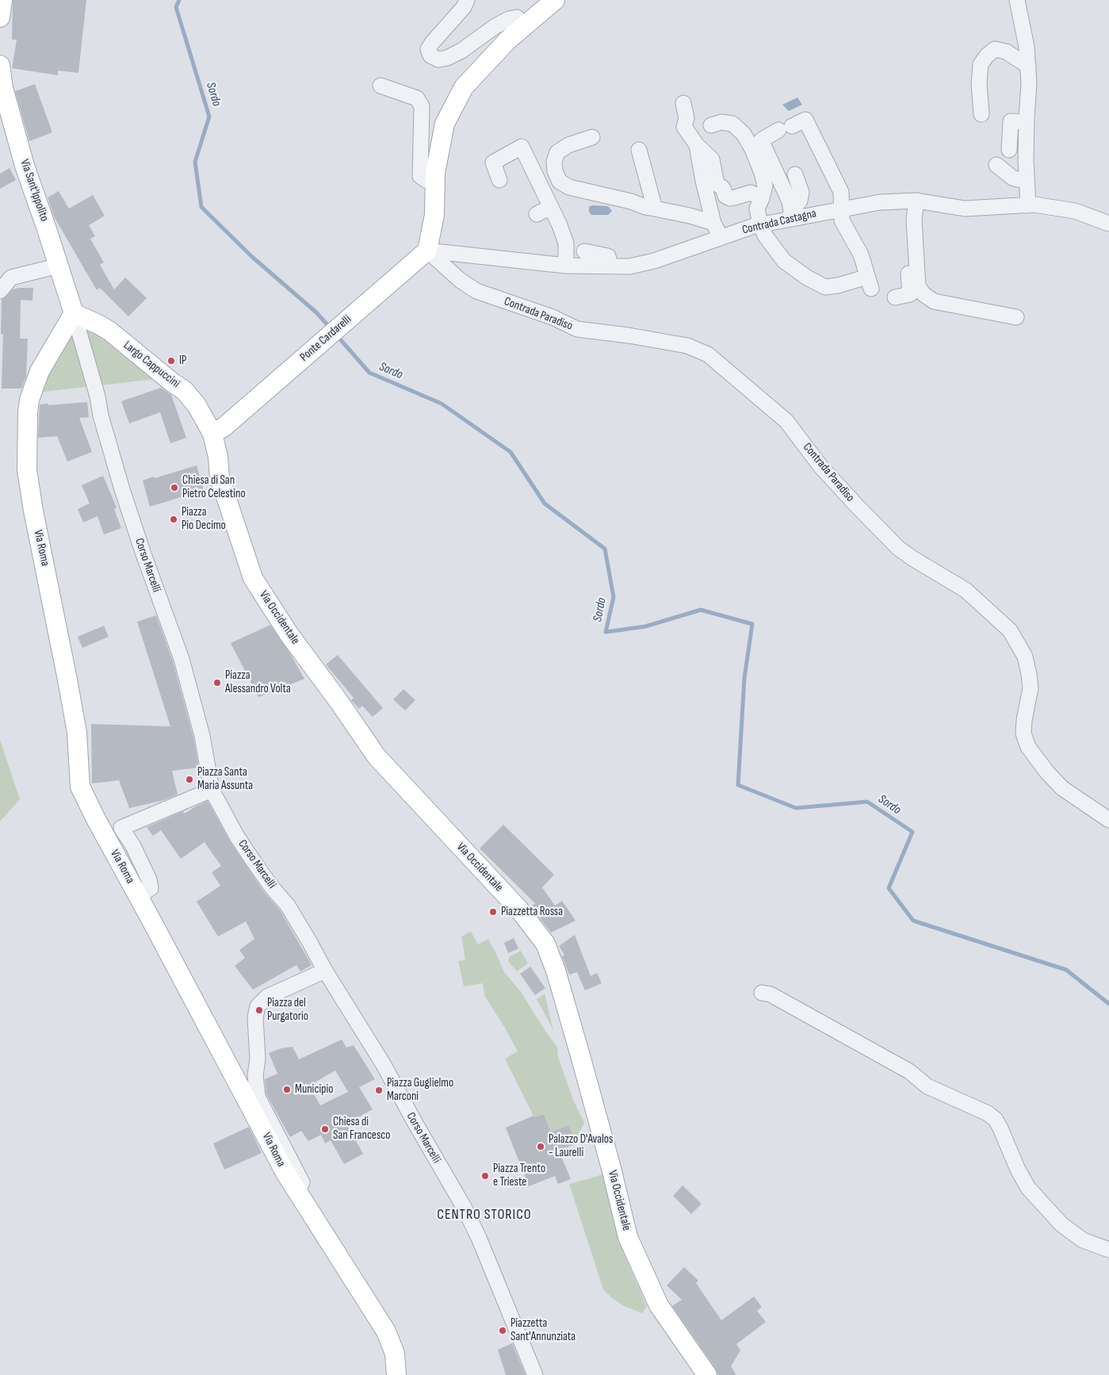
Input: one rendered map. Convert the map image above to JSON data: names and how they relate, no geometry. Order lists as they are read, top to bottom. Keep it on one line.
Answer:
{"streets":{"main road":["Via Sant'Ippolito","Ponte Cardarelli","Largo Cappuccini","Via Roma","Via Occidentale"],"street":["Contrada Castagna","Contrada Paradiso","Corso Marcelli"]},"crossings":[["Via Sant'Ippolito","Largo Cappuccini"],["Via Sant'Ippolito","Via Roma"],["Via Sant'Ippolito","Corso Marcelli"],["Contrada Castagna","Contrada Paradiso"],["Contrada Castagna","Ponte Cardarelli"],["Contrada Paradiso","Ponte Cardarelli"],["Ponte Cardarelli","Largo Cappuccini"],["Ponte Cardarelli","Via Occidentale"],["Largo Cappuccini","Via Roma"],["Largo Cappuccini","Corso Marcelli"],["Largo Cappuccini","Via Occidentale"],["Via Roma","Corso Marcelli"]],"districts":["CENTRO STORICO"],"water":["Sordo"],"places":["IP","Chiesa di San Pietro Celestino","Piazza Pio Decimo","Piazza Alessandro Volta","Piazza Santa Maria Assunta","Piazzetta Rossa","Piazza del Purgatorio","Municipio","Piazza Guglielmo Marconi","Chiesa di San Francesco","Palazzo D'Avalos - Laurelli","Piazza Trento e Trieste","Piazzetta Sant'Annunziata"]}
